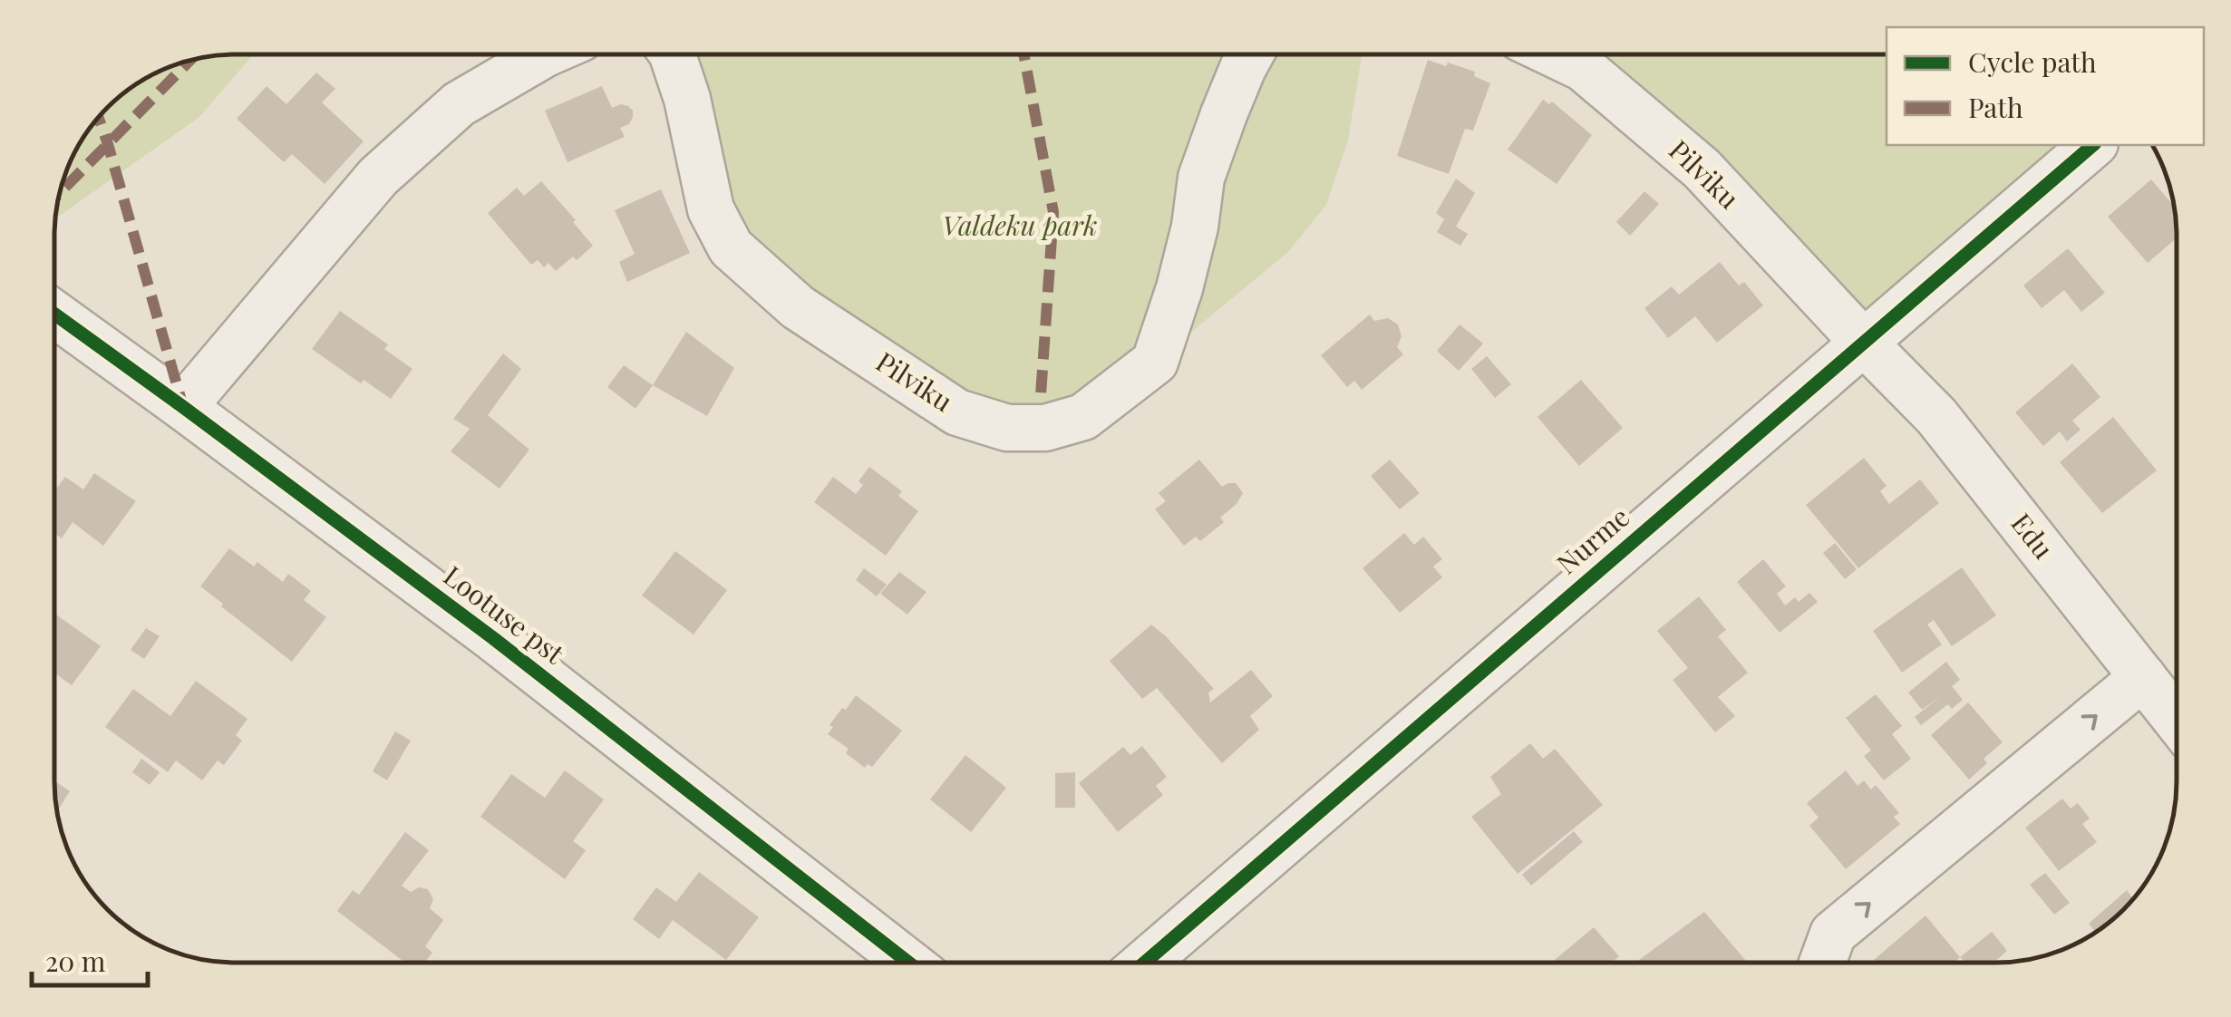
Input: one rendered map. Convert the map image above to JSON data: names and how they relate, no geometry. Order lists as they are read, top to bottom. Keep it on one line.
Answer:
{"streets":{"street":["Pilviku","Edu","Nurme","Lootuse pst"]},"crossings":[["Pilviku","Edu"],["Pilviku","Nurme"],["Edu","Nurme"]],"parks":["Valdeku park"],"legend":["Cycle path","Path"],"scale_bar":"20 m"}
